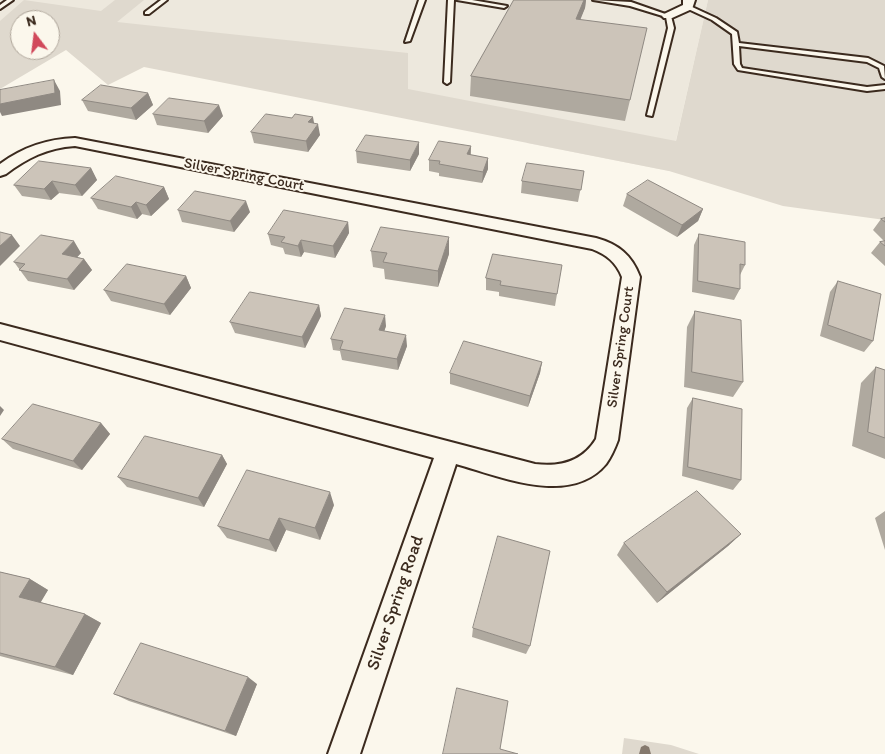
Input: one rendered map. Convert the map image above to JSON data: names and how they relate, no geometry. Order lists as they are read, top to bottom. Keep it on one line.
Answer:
{"streets":{"street":["Silver Spring Court","Silver Spring Road"]},"crossings":[["Silver Spring Court","Silver Spring Road"]],"north":"top"}
